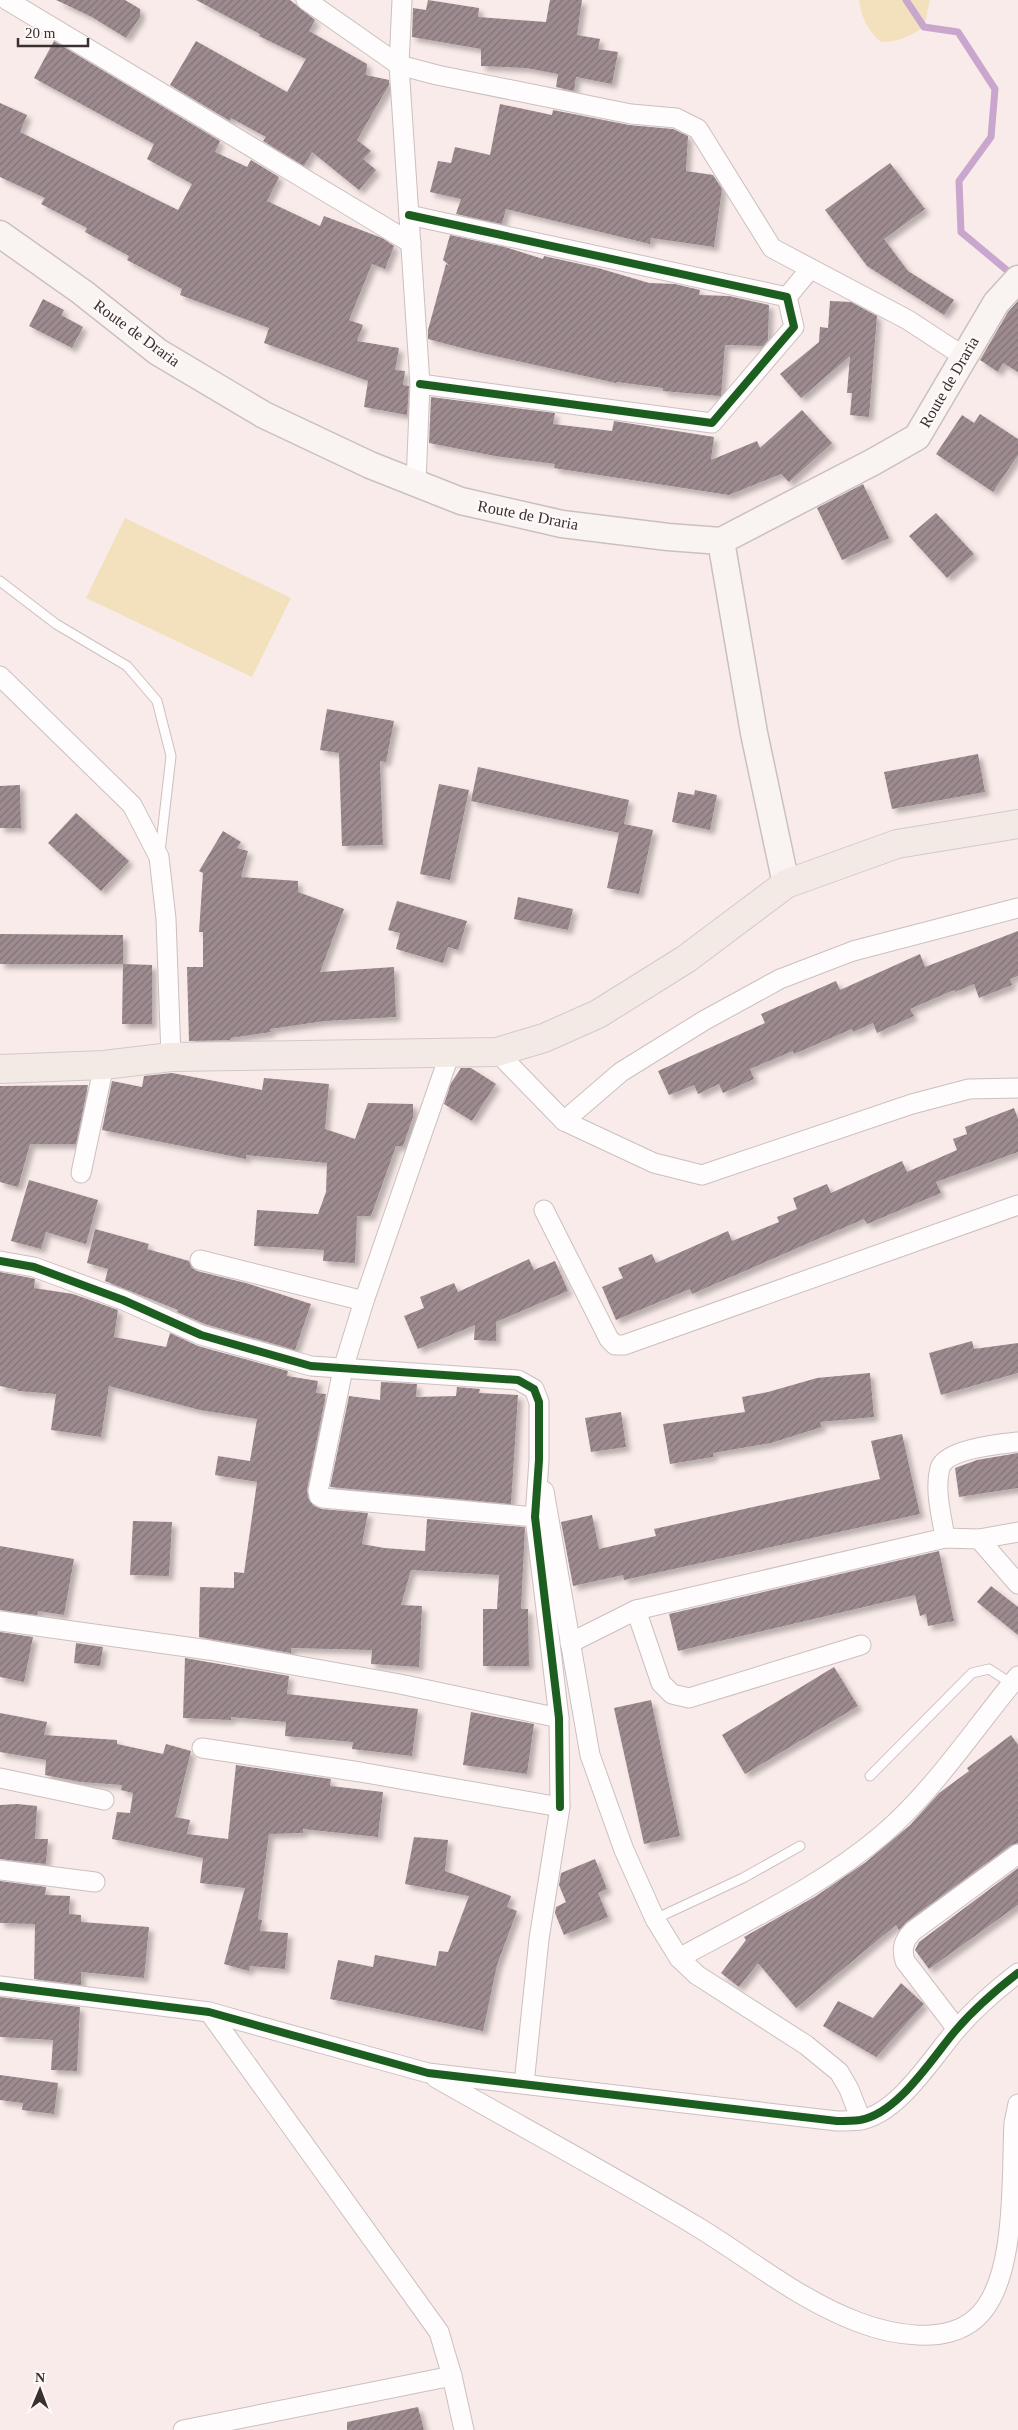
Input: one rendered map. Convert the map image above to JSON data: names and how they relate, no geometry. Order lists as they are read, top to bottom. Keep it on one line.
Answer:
{"streets":{"main road":["Route de Draria"]},"scale_bar":"20 m","north":"top"}
